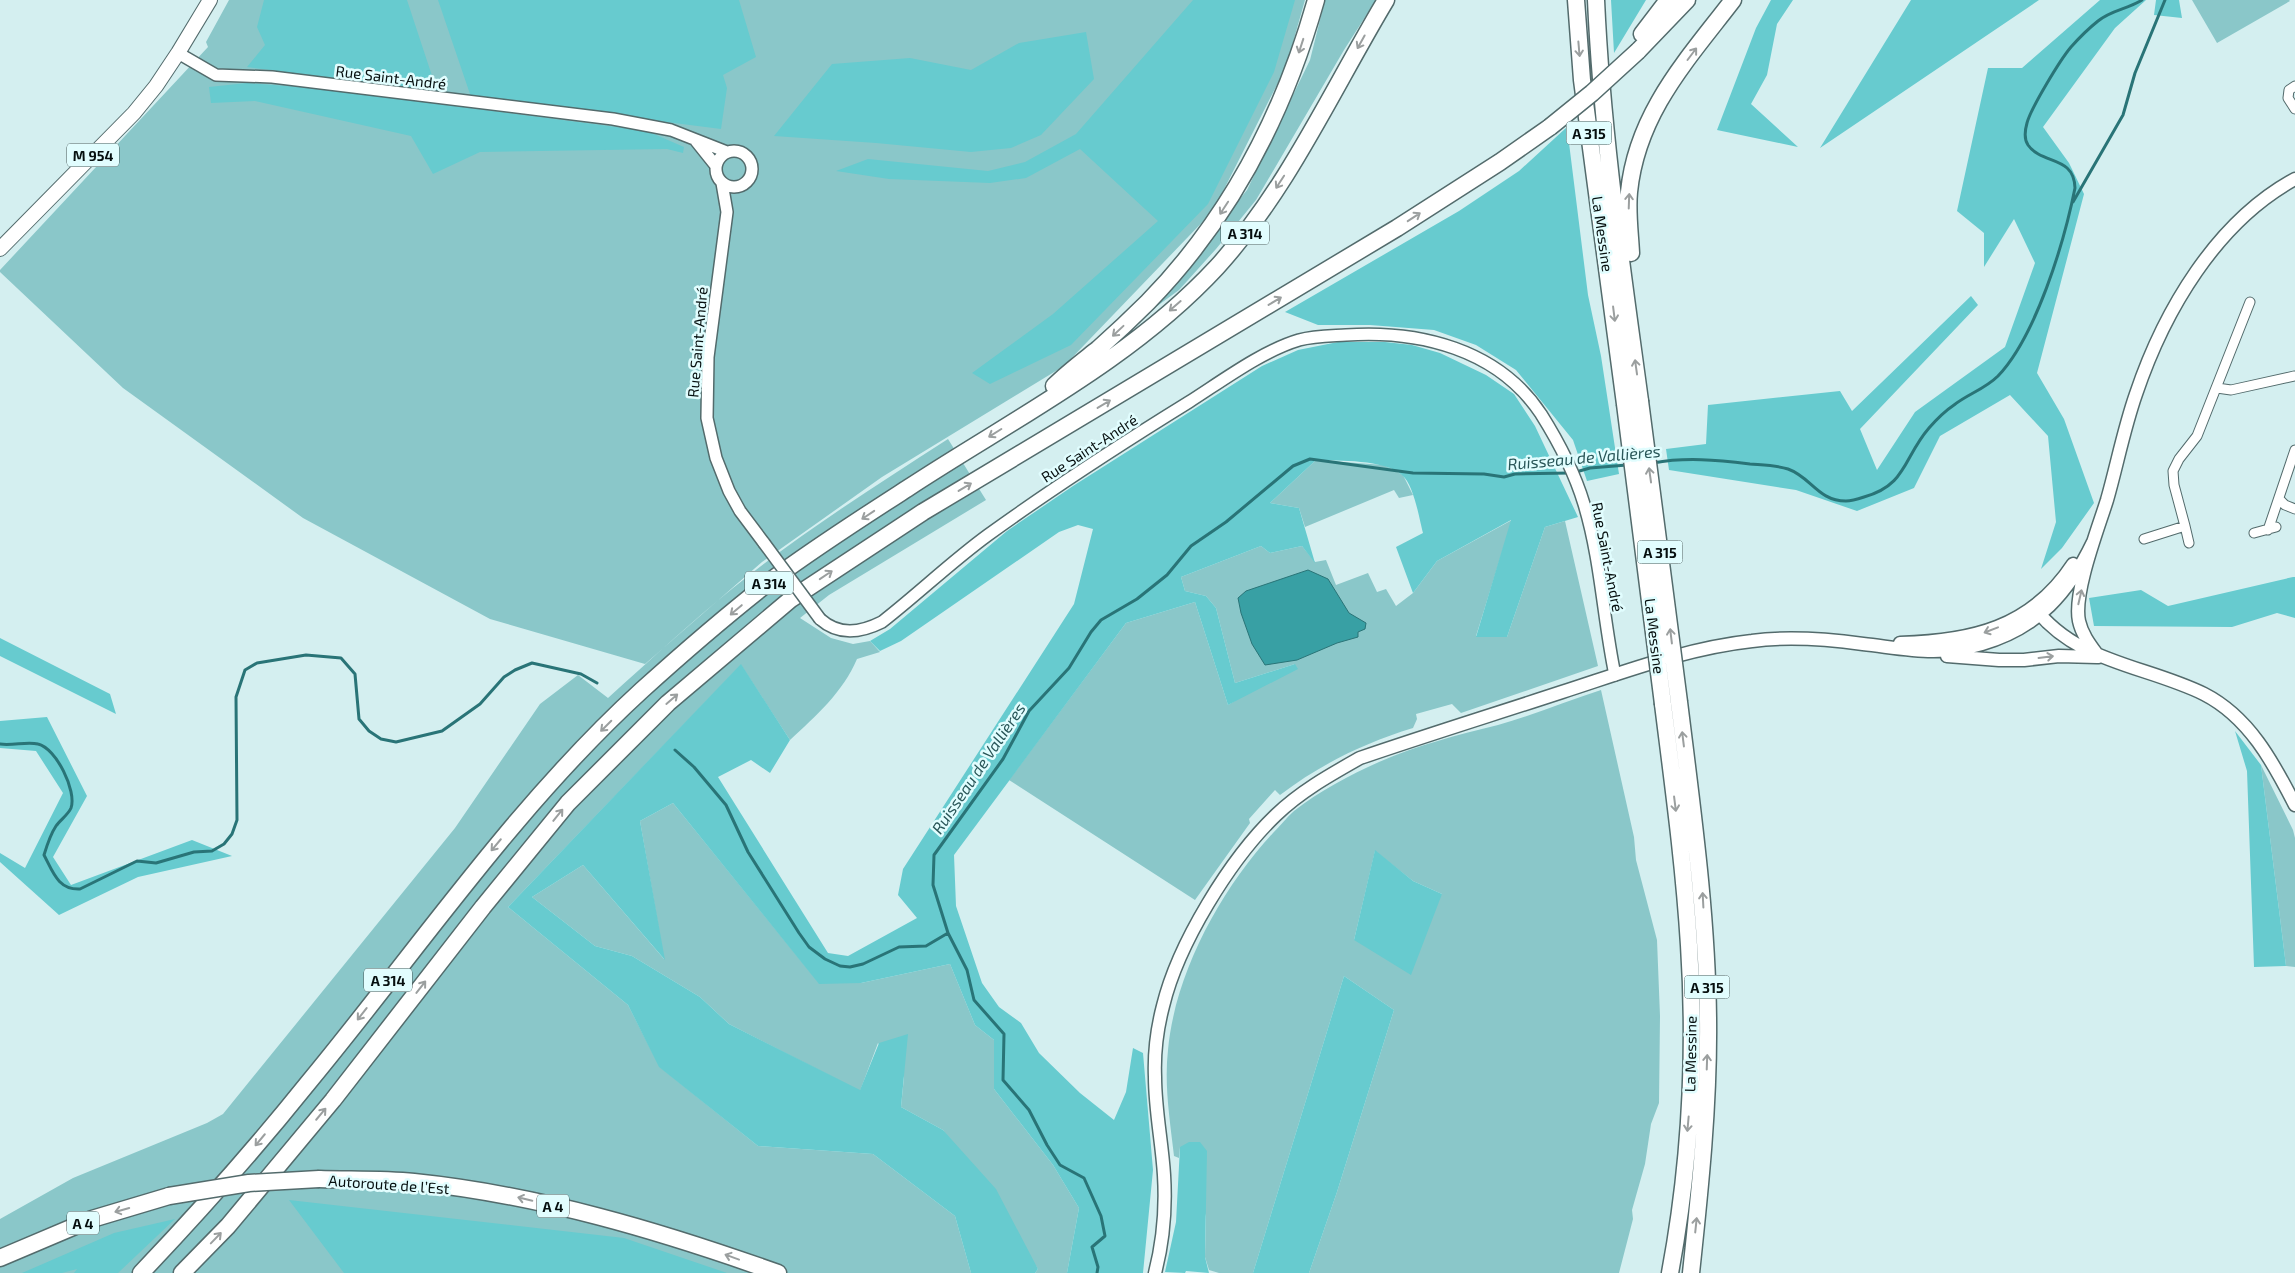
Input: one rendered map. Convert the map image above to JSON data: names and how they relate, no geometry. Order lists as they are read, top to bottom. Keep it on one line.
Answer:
{"streets":{"highway":["A 315","A 314","La Messine","Autoroute de l’Est","A 4"],"main road":["M 954"],"street":["Rue Saint-André"]},"crossings":[["Rue Saint-André","M 954"]],"one_way":["Autoroute de l’Est"],"water":["Ruisseau de Vallières"]}
